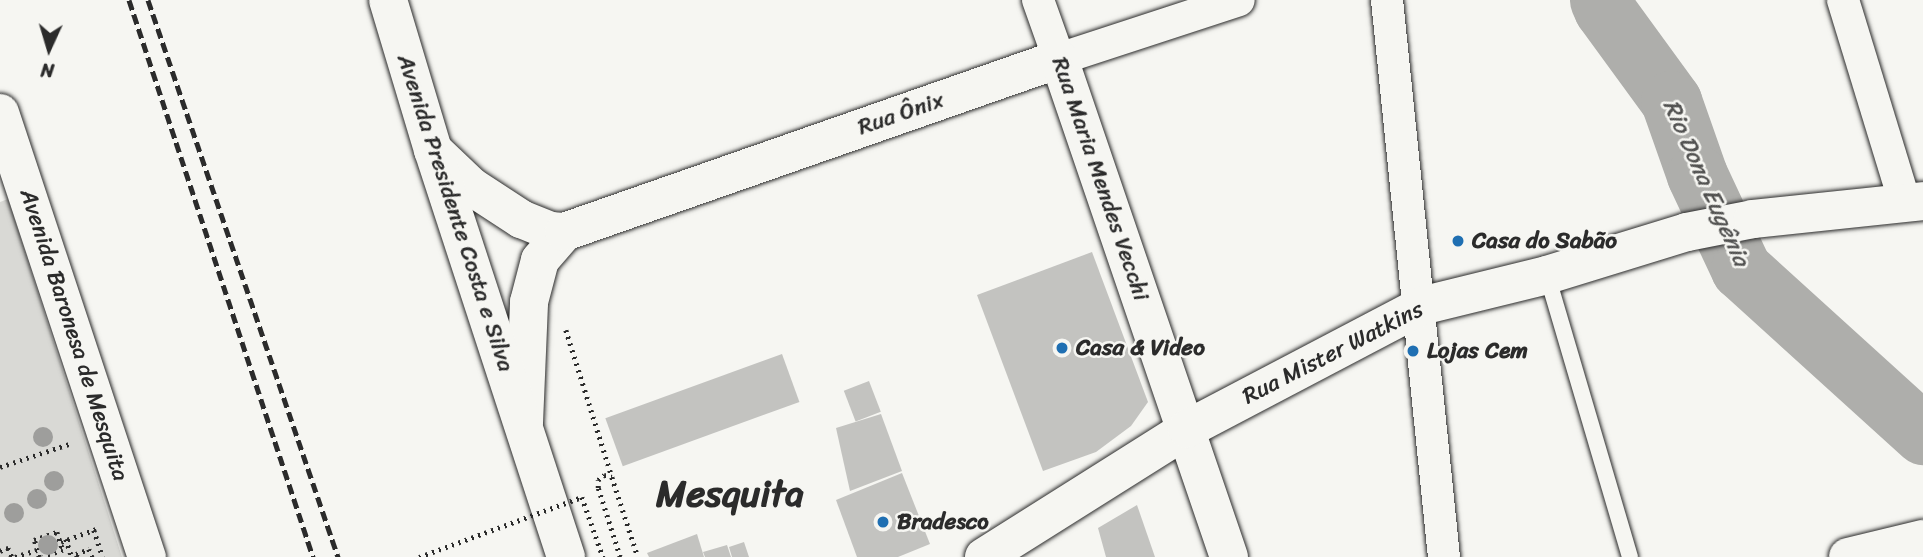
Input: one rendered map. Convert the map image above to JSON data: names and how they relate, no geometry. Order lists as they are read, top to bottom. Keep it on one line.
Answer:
{"streets":{"main road":["Rua Ônix","Rua Maria Mendes Vecchi","Avenida Presidente Costa e Silva","Avenida Baronesa de Mesquita","Rua Mister Watkins"]},"crossings":[["Rua Ônix","Rua Maria Mendes Vecchi"],["Rua Maria Mendes Vecchi","Rua Mister Watkins"]],"districts":["Mesquita"],"water":["Rio Dona Eugênia"],"places":["Casa do Sabão","Casa & Video","Lojas Cem","Bradesco"],"north":"bottom"}
